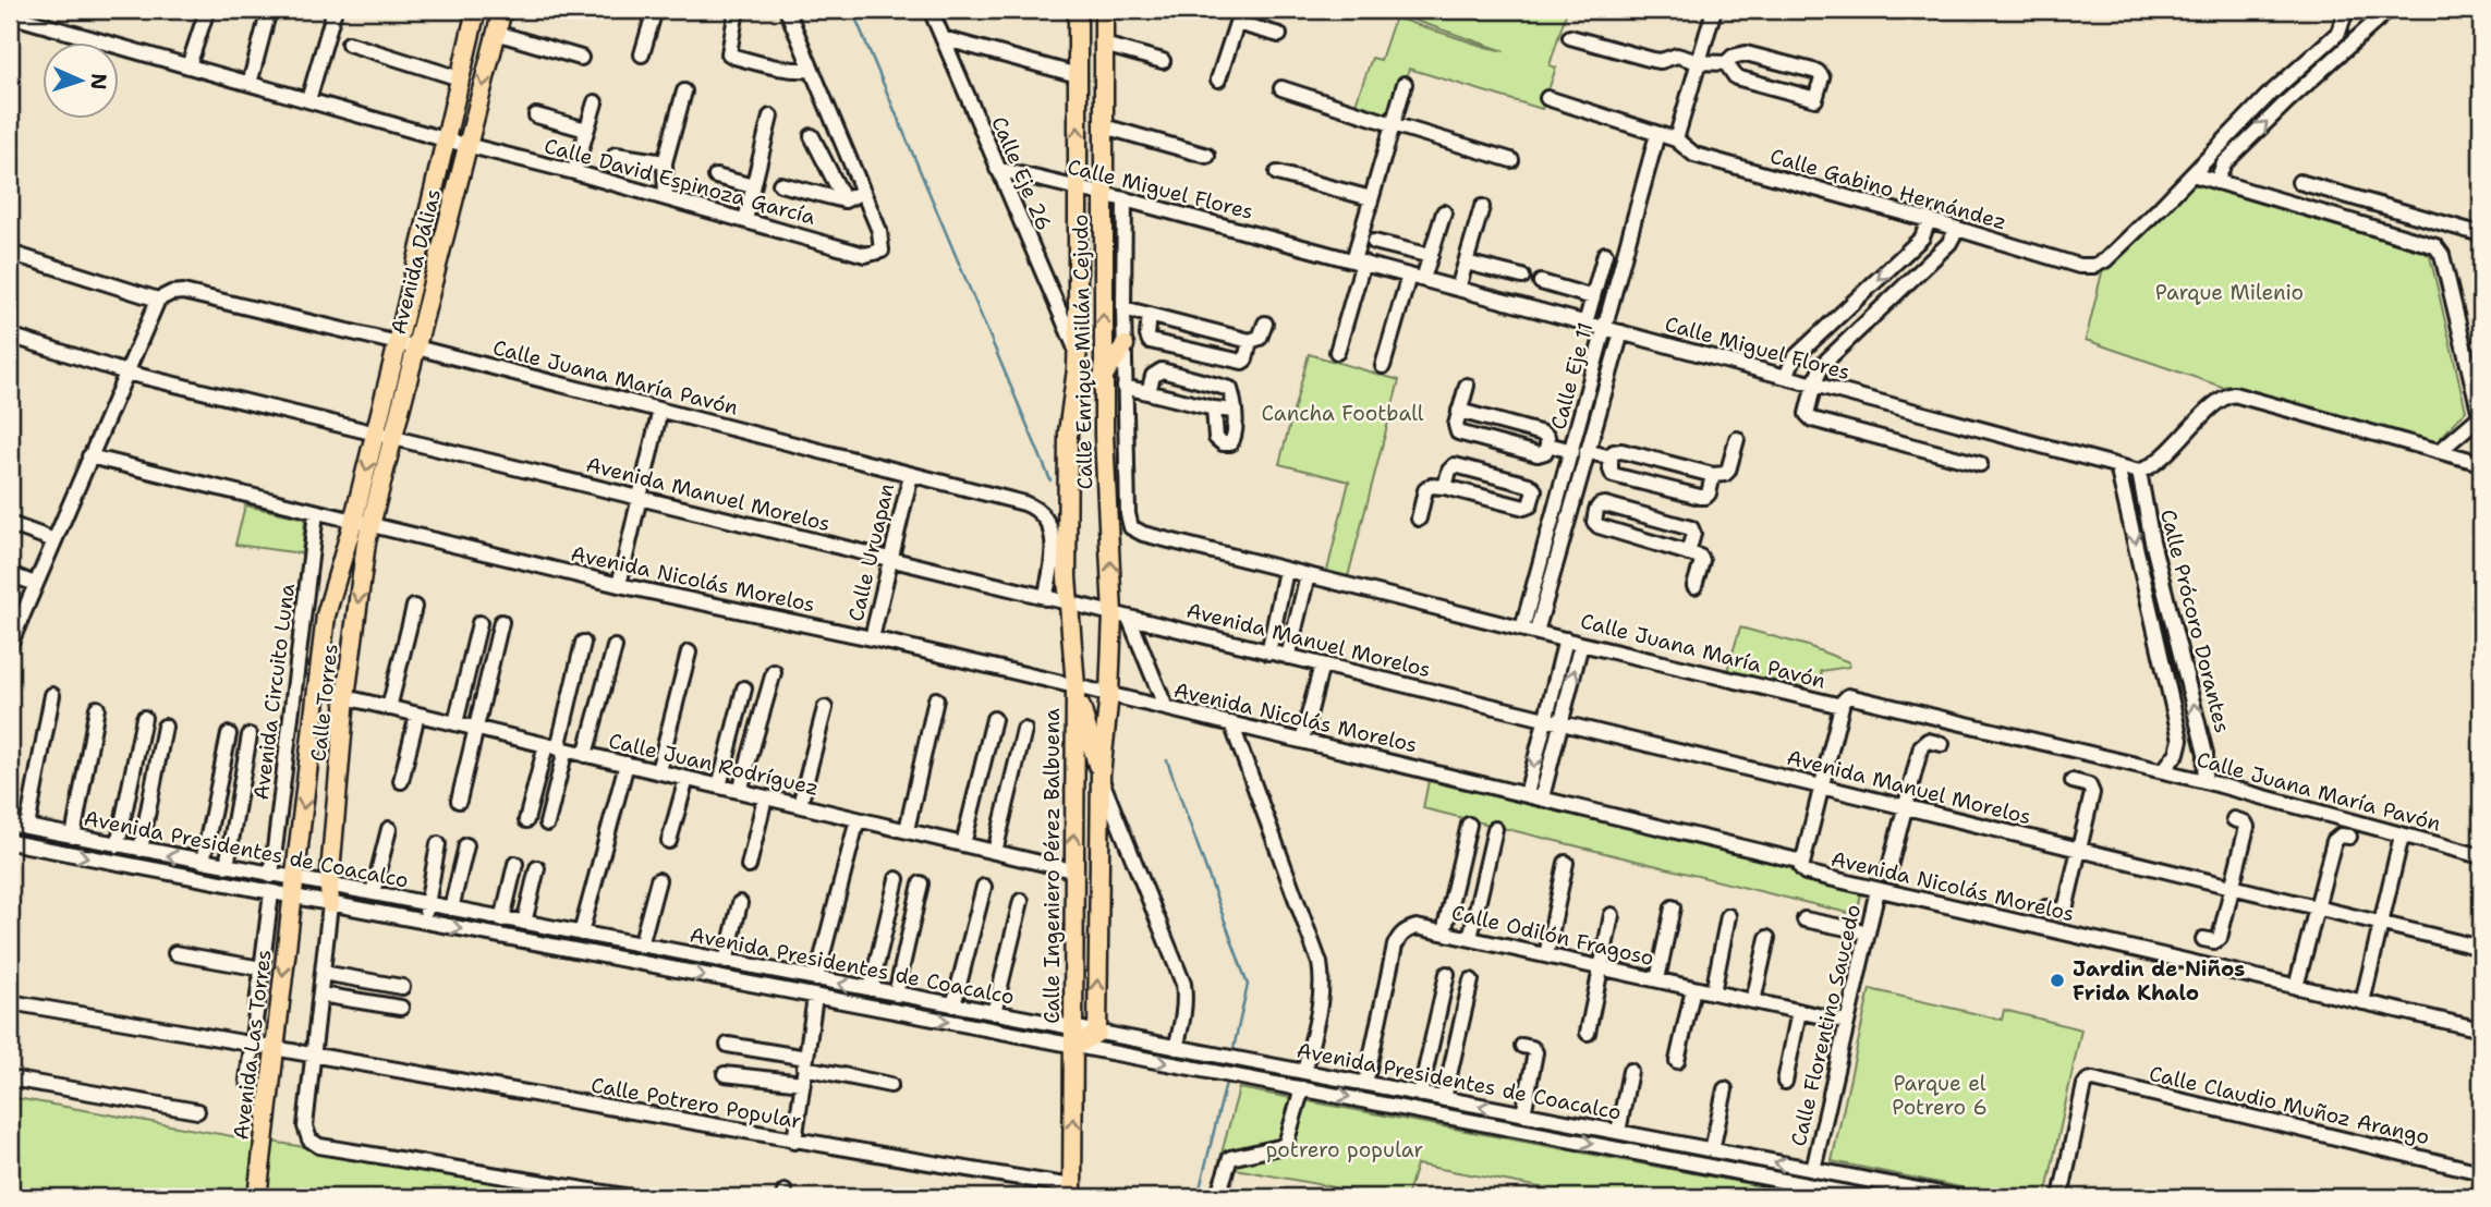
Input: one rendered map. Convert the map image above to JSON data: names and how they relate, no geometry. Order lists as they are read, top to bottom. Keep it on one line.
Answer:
{"streets":{"main road":["Avenida Dálias","Calle Enrique Millán Cejudo","Calle Torres","Calle Ingeniero Pérez Balbuena","Avenida Las Torres"],"street":["Calle Eje 26","Calle David Espinoza García","Calle Miguel Flores","Calle Gabino Hernández","Calle Eje 11","Calle Juana María Pavón","Avenida Manuel Morelos","Calle Uruapan","Avenida Nicolás Morelos","Calle Prócoro Dorantes","Avenida Circuito Luna","Calle Juan Rodríguez","Avenida Presidentes de Coacalco","Calle Odilón Fragoso","Calle Florentino Saucedo","Calle Potrero Popular","Calle Claudio Muñoz Arango"]},"crossings":[["Calle Eje 26","Calle Miguel Flores"],["Calle Eje 26","Calle Enrique Millán Cejudo"],["Calle David Espinoza García","Avenida Dálias"],["Calle Miguel Flores","Calle Enrique Millán Cejudo"],["Calle Miguel Flores","Calle Eje 11"],["Calle Miguel Flores","Calle Prócoro Dorantes"],["Calle Gabino Hernández","Calle Eje 11"],["Avenida Dálias","Calle Juana María Pavón"],["Avenida Dálias","Avenida Manuel Morelos"],["Avenida Dálias","Avenida Nicolás Morelos"],["Avenida Dálias","Calle Torres"],["Avenida Dálias","Avenida Las Torres"],["Calle Enrique Millán Cejudo","Avenida Manuel Morelos"],["Calle Enrique Millán Cejudo","Avenida Nicolás Morelos"],["Calle Enrique Millán Cejudo","Calle Ingeniero Pérez Balbuena"],["Calle Eje 11","Calle Juana María Pavón"],["Calle Juana María Pavón","Avenida Manuel Morelos"],["Calle Juana María Pavón","Calle Uruapan"],["Calle Juana María Pavón","Calle Prócoro Dorantes"],["Avenida Manuel Morelos","Calle Uruapan"],["Calle Uruapan","Avenida Nicolás Morelos"],["Avenida Nicolás Morelos","Avenida Circuito Luna"],["Avenida Nicolás Morelos","Calle Torres"],["Avenida Nicolás Morelos","Calle Ingeniero Pérez Balbuena"],["Avenida Nicolás Morelos","Calle Florentino Saucedo"],["Avenida Circuito Luna","Avenida Presidentes de Coacalco"],["Calle Torres","Calle Juan Rodríguez"],["Calle Torres","Avenida Presidentes de Coacalco"],["Calle Juan Rodríguez","Calle Ingeniero Pérez Balbuena"],["Avenida Presidentes de Coacalco","Calle Ingeniero Pérez Balbuena"],["Avenida Presidentes de Coacalco","Calle Odilón Fragoso"],["Avenida Presidentes de Coacalco","Calle Florentino Saucedo"],["Avenida Presidentes de Coacalco","Avenida Las Torres"],["Calle Odilón Fragoso","Calle Florentino Saucedo"],["Avenida Las Torres","Calle Potrero Popular"]],"one_way":["Avenida Las Torres"],"parks":["Parque Milenio","Cancha Football","Parque el Potrero 6","potrero popular"],"places":["Jardin de Niños Frida Khalo"],"north":"right"}
